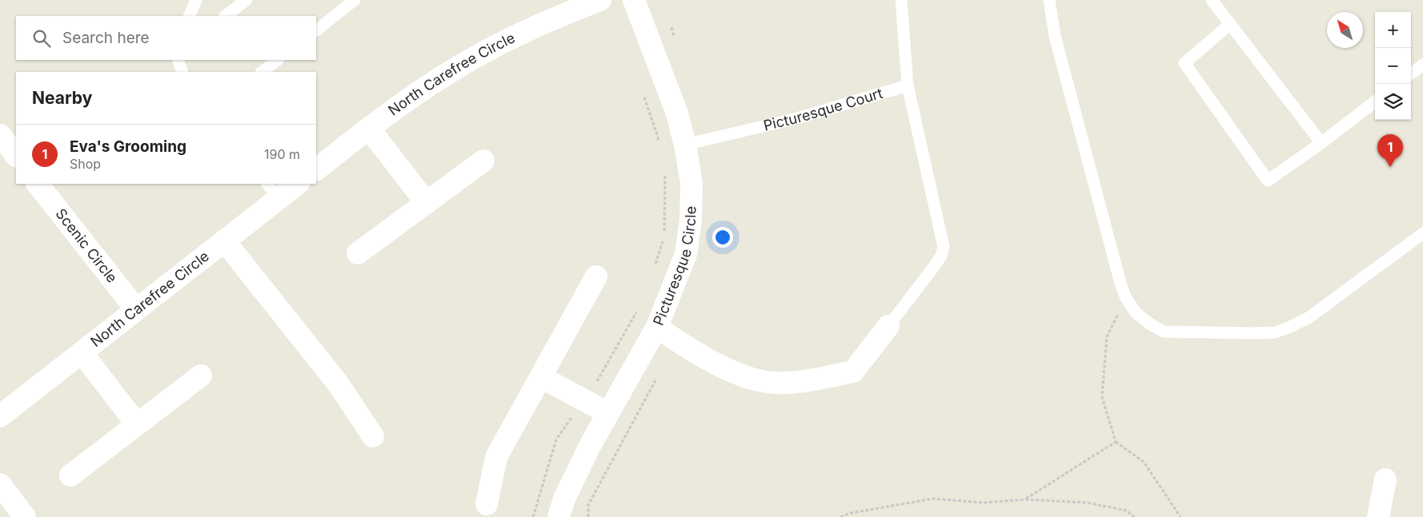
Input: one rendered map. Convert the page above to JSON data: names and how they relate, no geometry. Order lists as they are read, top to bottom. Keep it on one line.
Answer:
{"streets":{"street":["North Carefree Circle","Scenic Circle","Picturesque Circle"],"lane":["Picturesque Court"]},"crossings":[["North Carefree Circle","Scenic Circle"],["Picturesque Court","Picturesque Circle"]],"north":"top left","page":{"map_buttons":["+","−"],"search":"Search here","heading":"Nearby","list":[{"mark":"1","name":"Eva's Grooming","note":"Shop","value":"190 m"}],"pins":"1"}}
